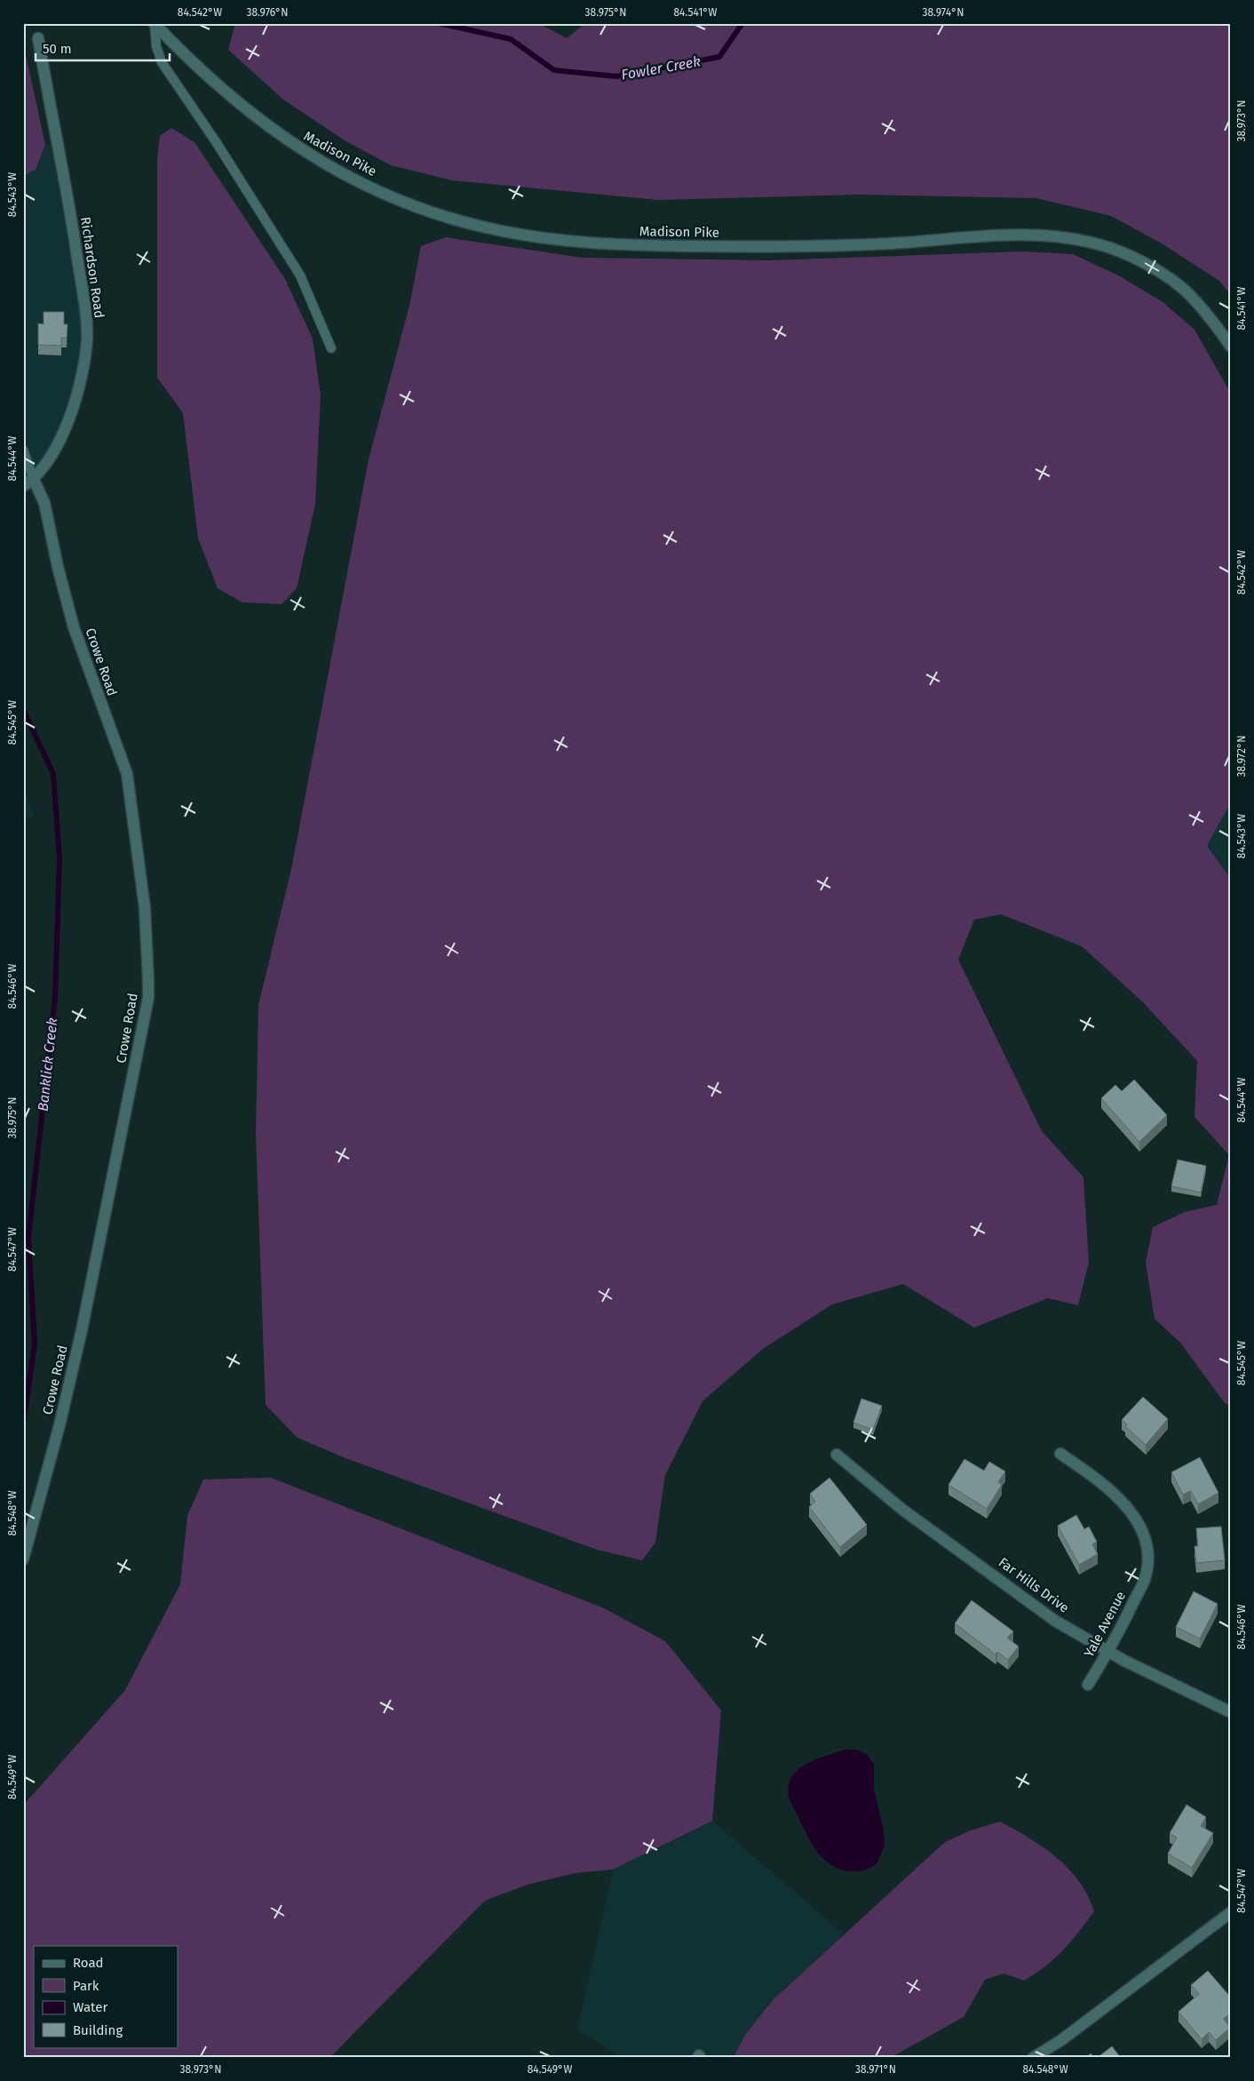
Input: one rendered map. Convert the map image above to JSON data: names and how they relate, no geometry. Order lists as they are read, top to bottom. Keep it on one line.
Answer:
{"streets":{"street":["Madison Pike","Richardson Road","Crowe Road","Far Hills Drive","Yale Avenue"]},"crossings":[["Richardson Road","Crowe Road"],["Far Hills Drive","Yale Avenue"]],"water":["Fowler Creek","Banklick Creek"],"legend":["Road","Park","Water","Building"],"scale_bar":"50 m","coordinates":["84.542°W","38.976°N","38.975°N","84.541°W","38.974°N","38.973°N","84.543°W","84.544°W","84.545°W","38.972°N","84.546°W","84.547°W","84.548°W","84.549°W","38.971°N"]}
